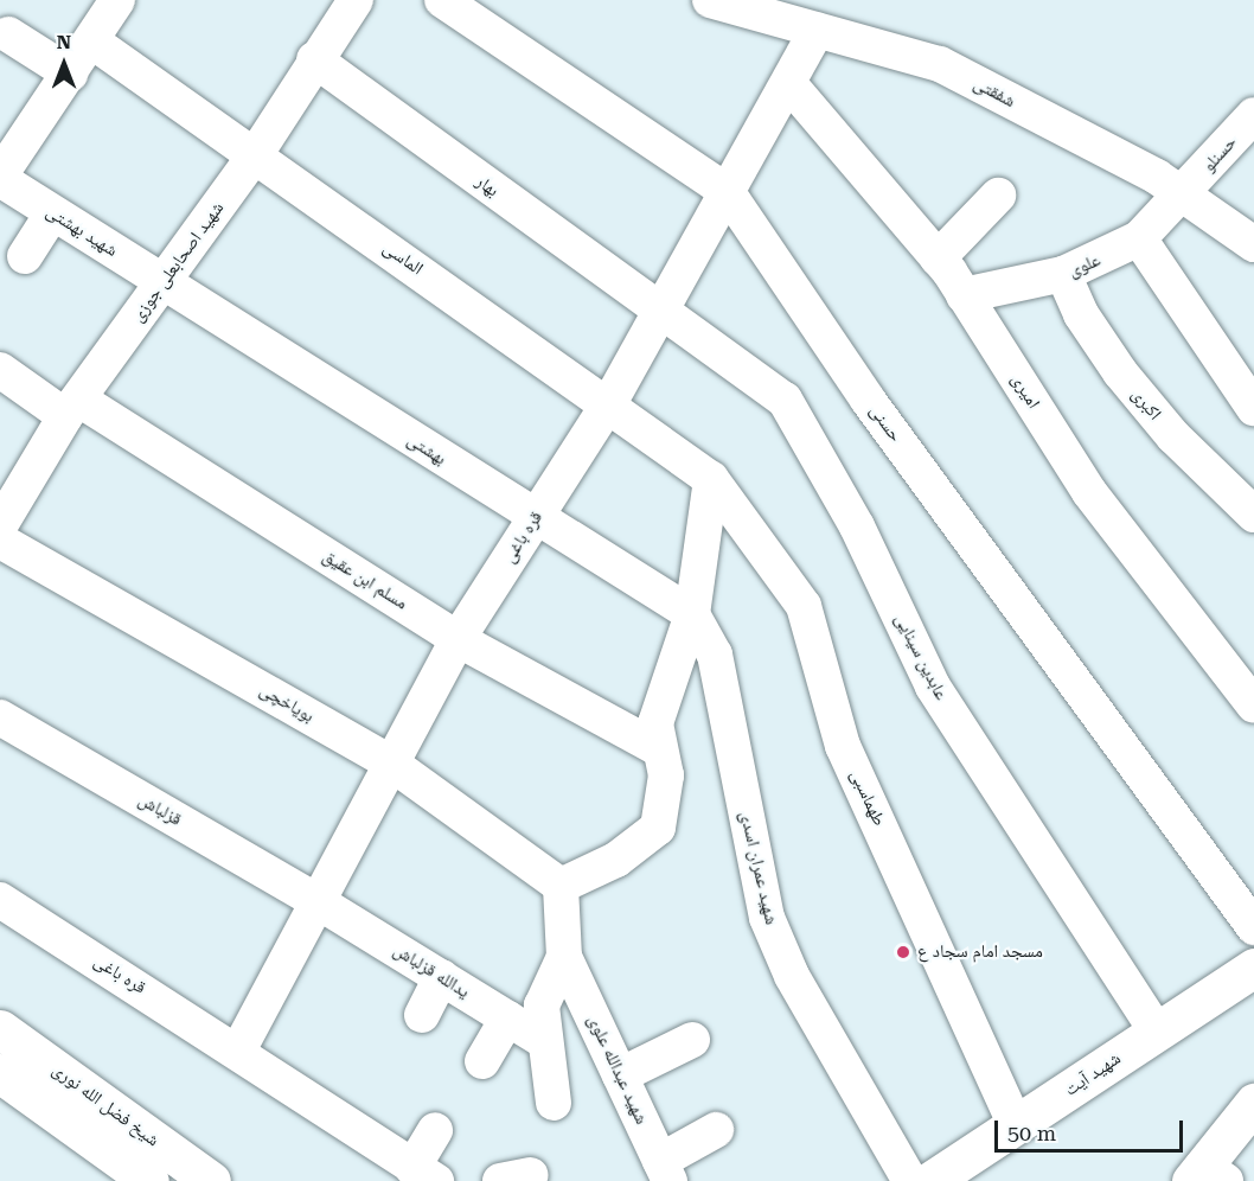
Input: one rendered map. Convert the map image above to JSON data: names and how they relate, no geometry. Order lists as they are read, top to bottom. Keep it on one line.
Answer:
{"streets":{"main road":["شهید آیت","شیخ فضل الله نوری"],"street":["شفقتی","حسنلو","بهار","شهید بهشتی","الماسی","شهید اصحابعلی جوزی","علوی","امیری","اکبری","حسنی","بهشتی","قره باغی","مسلم ابن عقیق","عابدین سینایی","بویاخچی","طهماسبی","قزلباش","شهید عمران اسدی","یدالله قزلباش","شهید عبدالله علوی"]},"crossings":[["شفقتی","حسنلو"],["شفقتی","علوی"],["شفقتی","قره باغی"],["حسنلو","علوی"],["بهار","شهید اصحابعلی جوزی"],["بهار","قره باغی"],["بهار","عابدین سینایی"],["شهید بهشتی","شهید اصحابعلی جوزی"],["شهید بهشتی","بهشتی"],["الماسی","شهید اصحابعلی جوزی"],["الماسی","قره باغی"],["الماسی","طهماسبی"],["شهید اصحابعلی جوزی","بهشتی"],["شهید اصحابعلی جوزی","مسلم ابن عقیق"],["علوی","امیری"],["علوی","اکبری"],["امیری","قره باغی"],["حسنی","قره باغی"],["بهشتی","قره باغی"],["بهشتی","شهید عمران اسدی"],["قره باغی","مسلم ابن عقیق"],["قره باغی","عابدین سینایی"],["قره باغی","بویاخچی"],["قره باغی","قزلباش"],["قره باغی","یدالله قزلباش"],["عابدین سینایی","شهید آیت"],["طهماسبی","شهید آیت"],["قزلباش","یدالله قزلباش"]],"places":["مسجد امام سجاد ع"],"scale_bar":"50 m","north":"top"}
